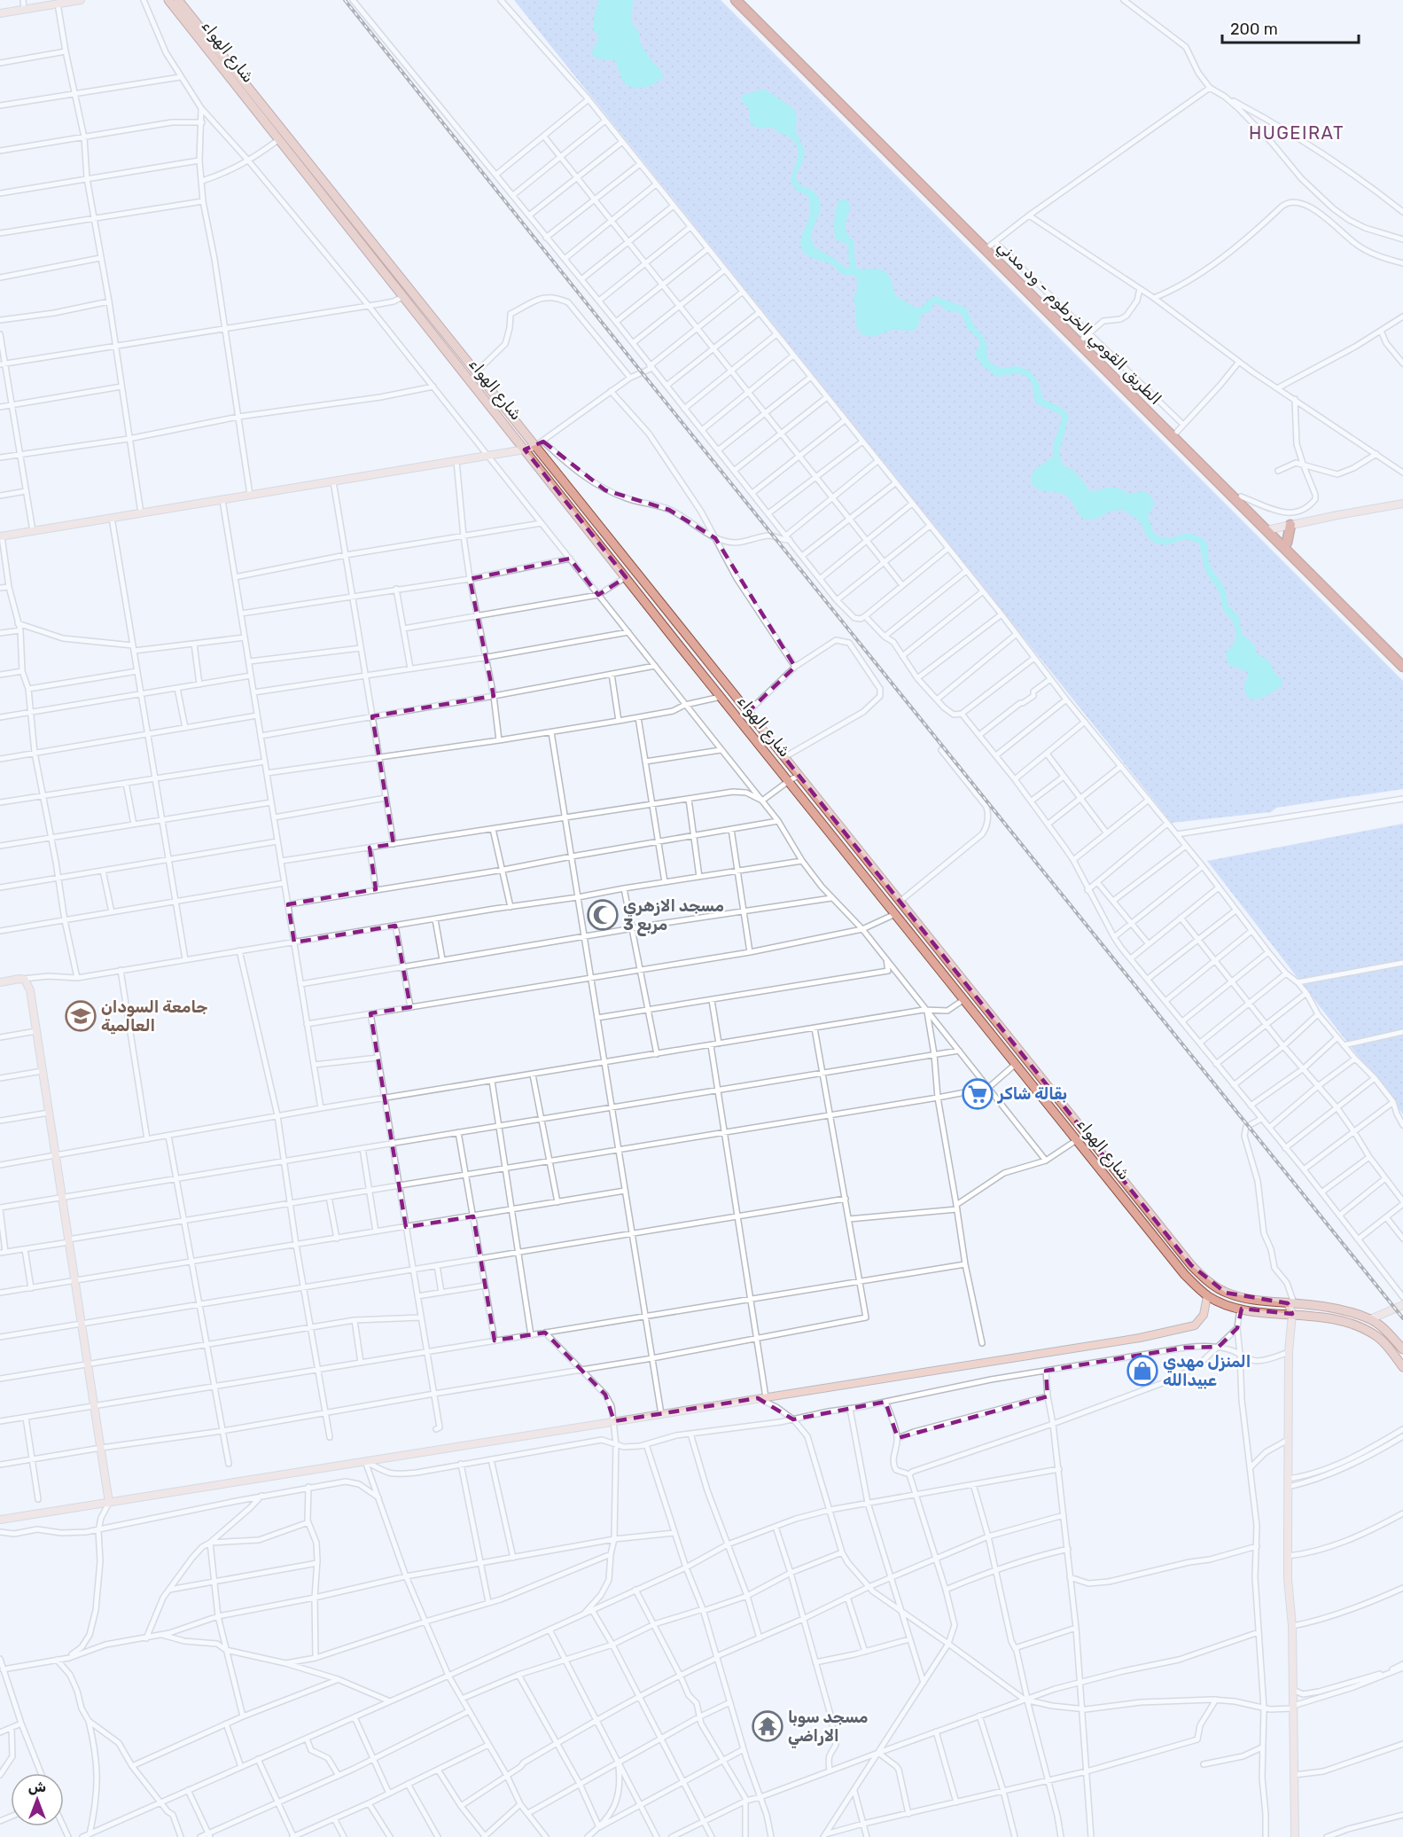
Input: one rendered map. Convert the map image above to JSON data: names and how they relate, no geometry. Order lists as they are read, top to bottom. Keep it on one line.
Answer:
{"streets":{"highway":["الطريق القومي الخرطوم - ود مدني"],"main road":["شارع الهواء"]},"districts":["HUGEIRAT"],"places":{"mosque":["مسجد الازهري مربع 3"],"school or university":["جامعة السودان العالمية"],"supermarket":["بقالة شاكر"],"shop":["المنزل مهدي عبيدالله"],"temple":["مسجد سوبا الاراضي"]},"scale_bar":"200 m","north":"top"}
